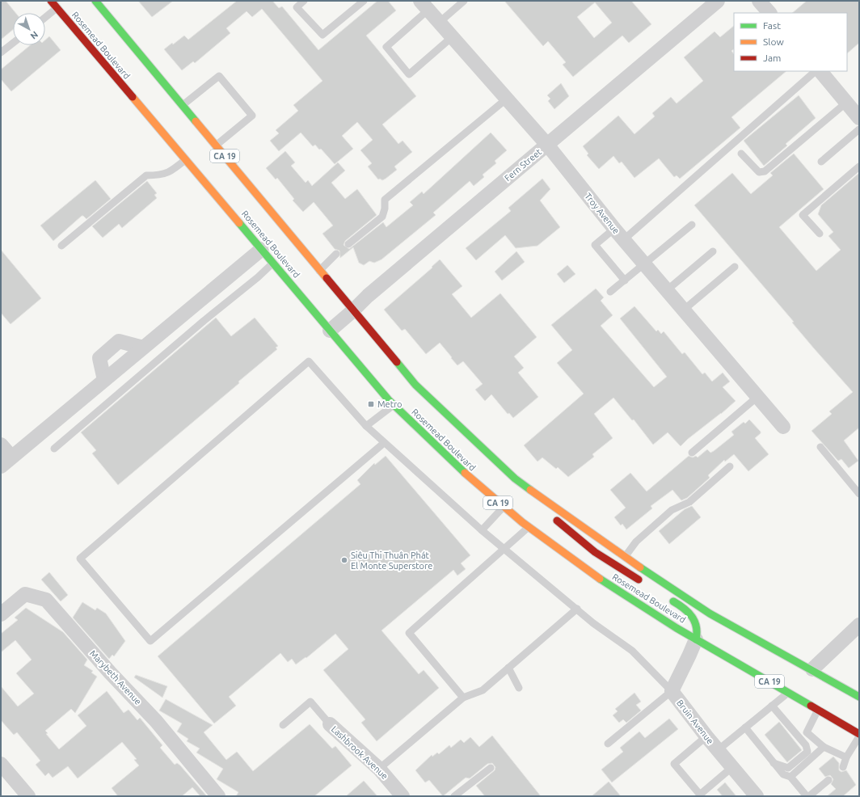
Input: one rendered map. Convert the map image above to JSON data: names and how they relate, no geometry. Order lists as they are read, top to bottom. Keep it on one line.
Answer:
{"streets":{"main road":["Rosemead Boulevard","CA 19"],"street":["Fern Street","Troy Avenue","Marybeth Avenue","Bruin Avenue","Lashbrook Avenue"]},"crossings":[["Rosemead Boulevard","Fern Street"],["Rosemead Boulevard","Bruin Avenue"],["CA 19","Fern Street"],["Fern Street","Troy Avenue"]],"places":{"transit":["Metro"],"other":["Siêu Thi Thuân Phát El Monte Superstore"]},"legend":["Fast","Slow","Jam"],"north":"bottom right"}
